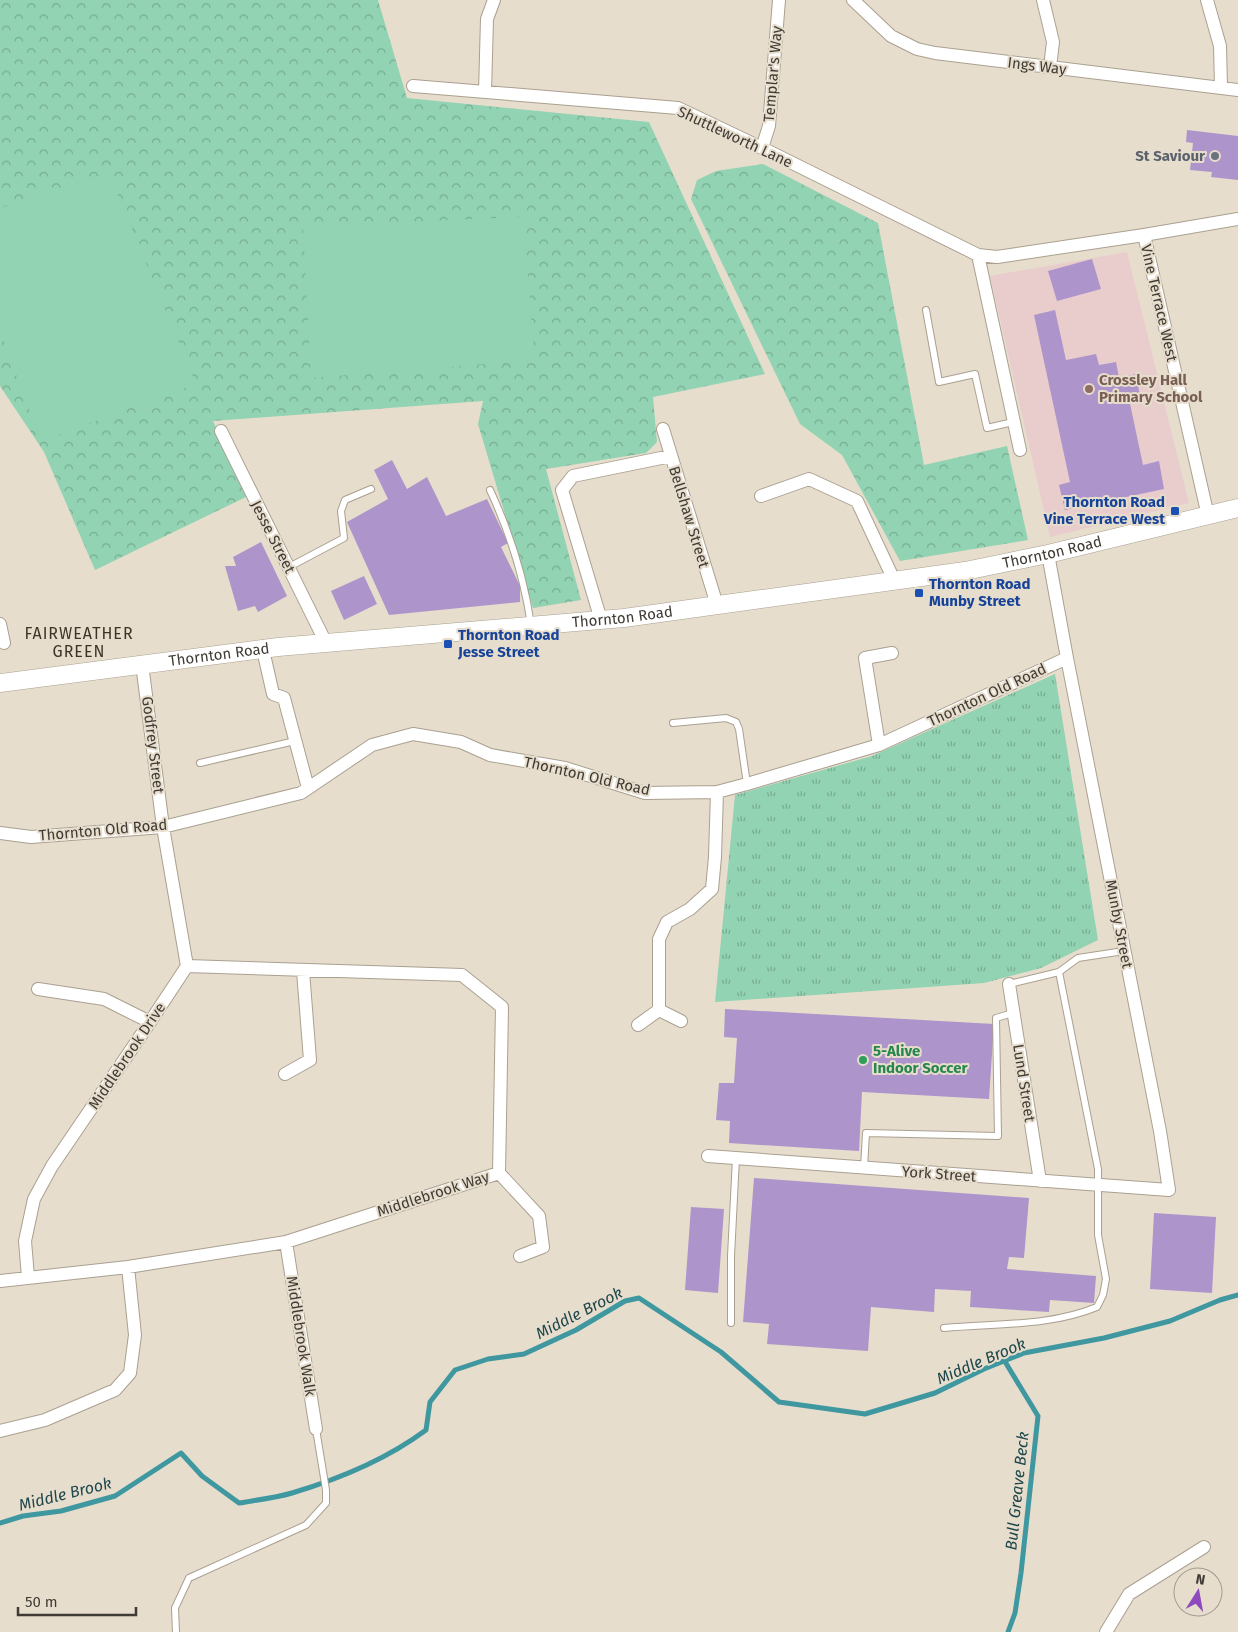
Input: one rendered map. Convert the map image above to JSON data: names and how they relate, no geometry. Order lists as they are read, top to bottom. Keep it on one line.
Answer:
{"streets":{"main road":["Thornton Road"],"street":["Ings Way","Templar's Way","Shuttleworth Lane","Vine Terrace West","Bellshaw Street","Jesse Street","Thornton Old Road","Godfrey Street","Munby Street","Middlebrook Drive","Lund Street","York Street","Middlebrook Way","Middlebrook Walk"]},"crossings":[["Templar's Way","Shuttleworth Lane"],["Shuttleworth Lane","Vine Terrace West"],["Vine Terrace West","Thornton Road"],["Bellshaw Street","Thornton Road"],["Jesse Street","Thornton Road"],["Thornton Road","Godfrey Street"],["Thornton Old Road","Godfrey Street"],["Thornton Old Road","Munby Street"],["Munby Street","York Street"],["Middlebrook Drive","Middlebrook Way"],["Lund Street","York Street"],["Middlebrook Way","Middlebrook Walk"]],"districts":["FAIRWEATHER GREEN"],"water":["Middle Brook","Bull Greave Beck"],"places":{"other":["St Saviour","Crossley Hall Primary School","5-Alive Indoor Soccer"],"transit":["Thornton Road Vine Terrace West","Thornton Road Munby Street","Thornton Road Jesse Street"]},"scale_bar":"50 m","north":"top"}
